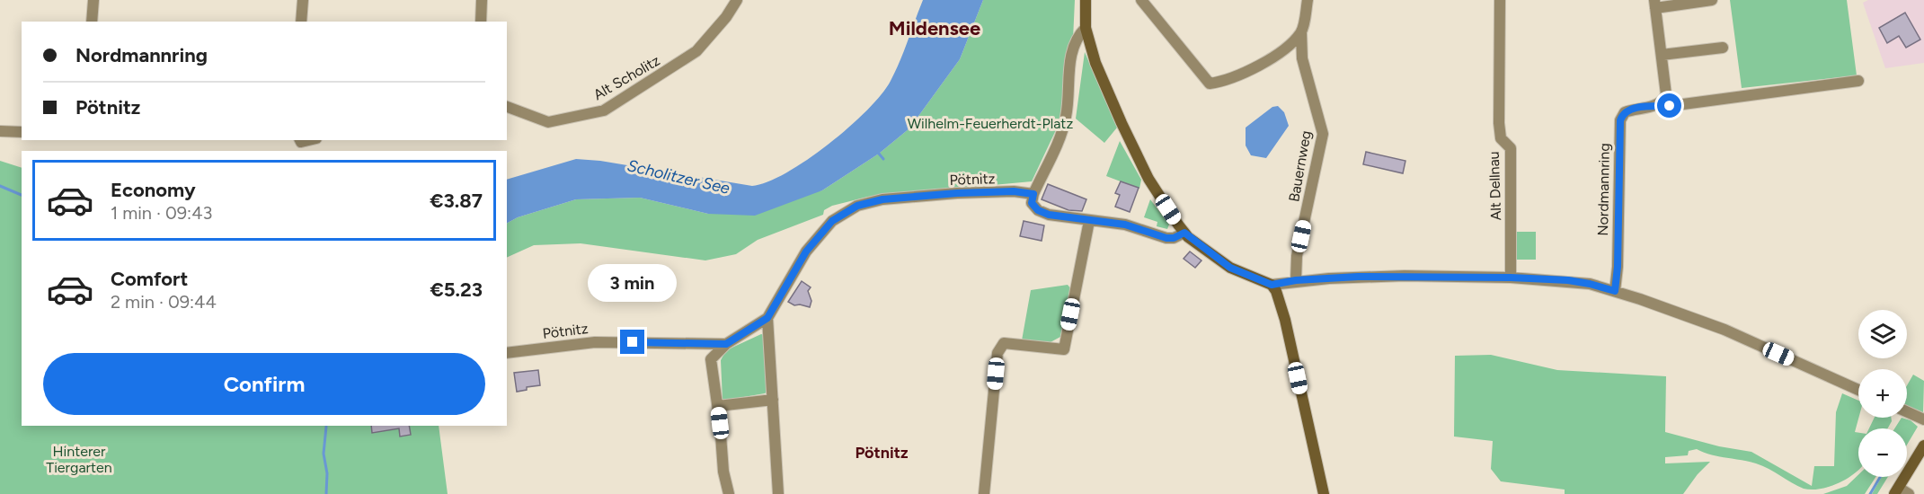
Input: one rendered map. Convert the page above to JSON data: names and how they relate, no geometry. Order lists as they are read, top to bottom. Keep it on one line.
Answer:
{"streets":{"street":["Alt Scholitz","Bauernweg","Pötnitz","Alt Dellnau","Nordmannring"]},"districts":["Mildensee","Pötnitz"],"water":["Scholitzer See"],"parks":["Wilhelm-Feuerherdt-Platz","Hinterer Tiergarten"],"page":{"banner":["Nordmannring","Pötnitz"],"list":[{"name":"Economy","note":"1 min · 09:43","value":"€3.87"},{"name":"Comfort","note":"2 min · 09:44","value":"€5.23"}],"bubble":"3 min","map_buttons":["+","−"],"buttons":"Confirm"}}
